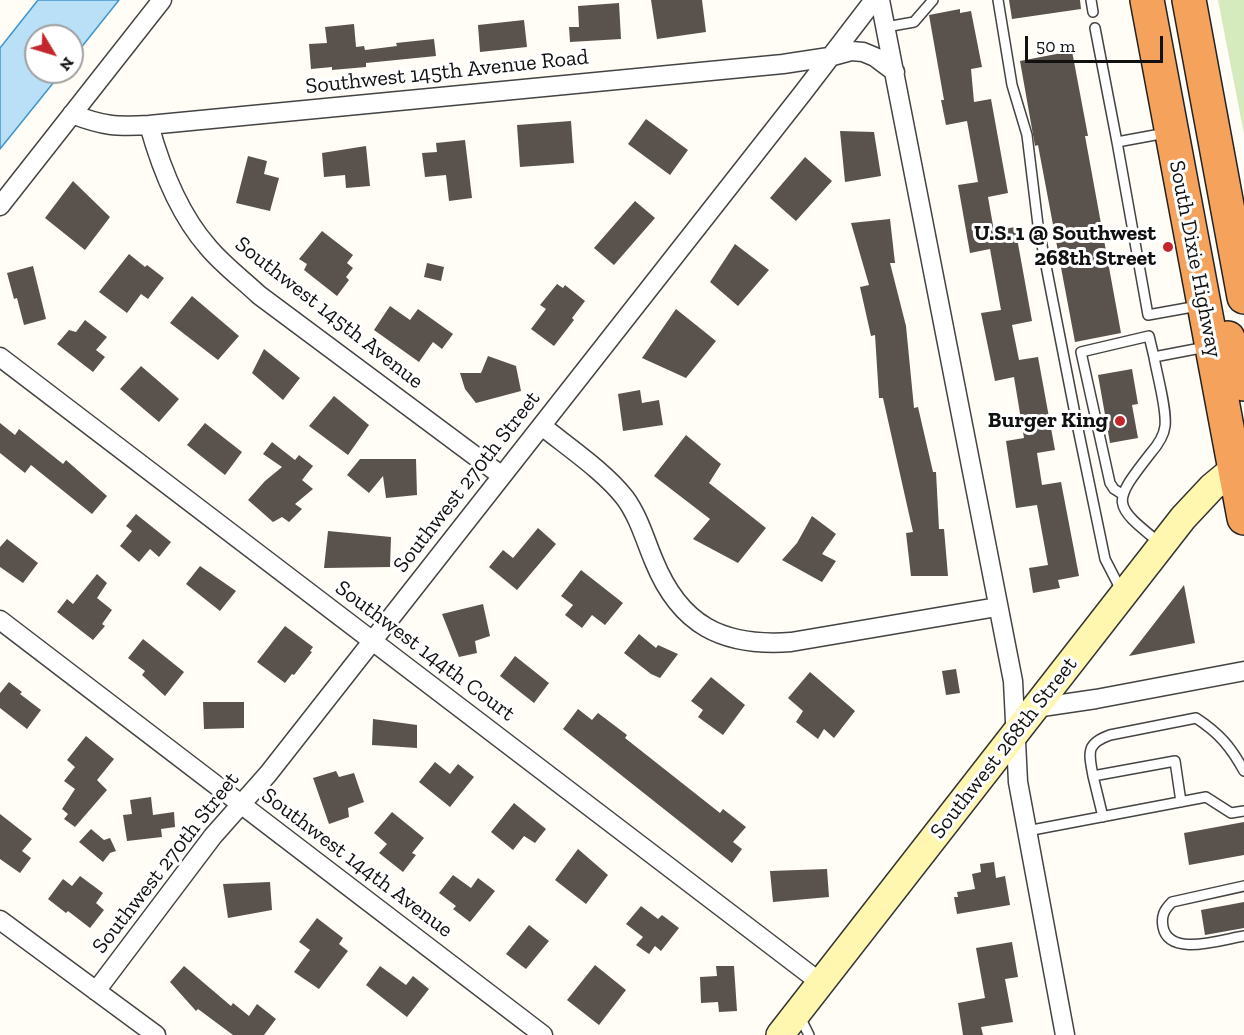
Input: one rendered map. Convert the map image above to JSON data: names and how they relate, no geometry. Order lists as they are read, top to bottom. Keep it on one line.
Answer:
{"streets":{"highway":["South Dixie Highway"],"main road":["Southwest 268th Street"],"street":["Southwest 145th Avenue Road","Southwest 145th Avenue","Southwest 270th Street","Southwest 144th Court","Southwest 144th Avenue"]},"crossings":[["Southwest 145th Avenue Road","Southwest 145th Avenue"],["Southwest 145th Avenue Road","Southwest 270th Street"],["South Dixie Highway","Southwest 268th Street"],["Southwest 145th Avenue","Southwest 270th Street"],["Southwest 270th Street","Southwest 144th Court"],["Southwest 270th Street","Southwest 144th Avenue"],["Southwest 144th Court","Southwest 268th Street"]],"places":["U.S. 1 @ Southwest 268th Street","Burger King"],"scale_bar":"50 m","north":"bottom right"}
